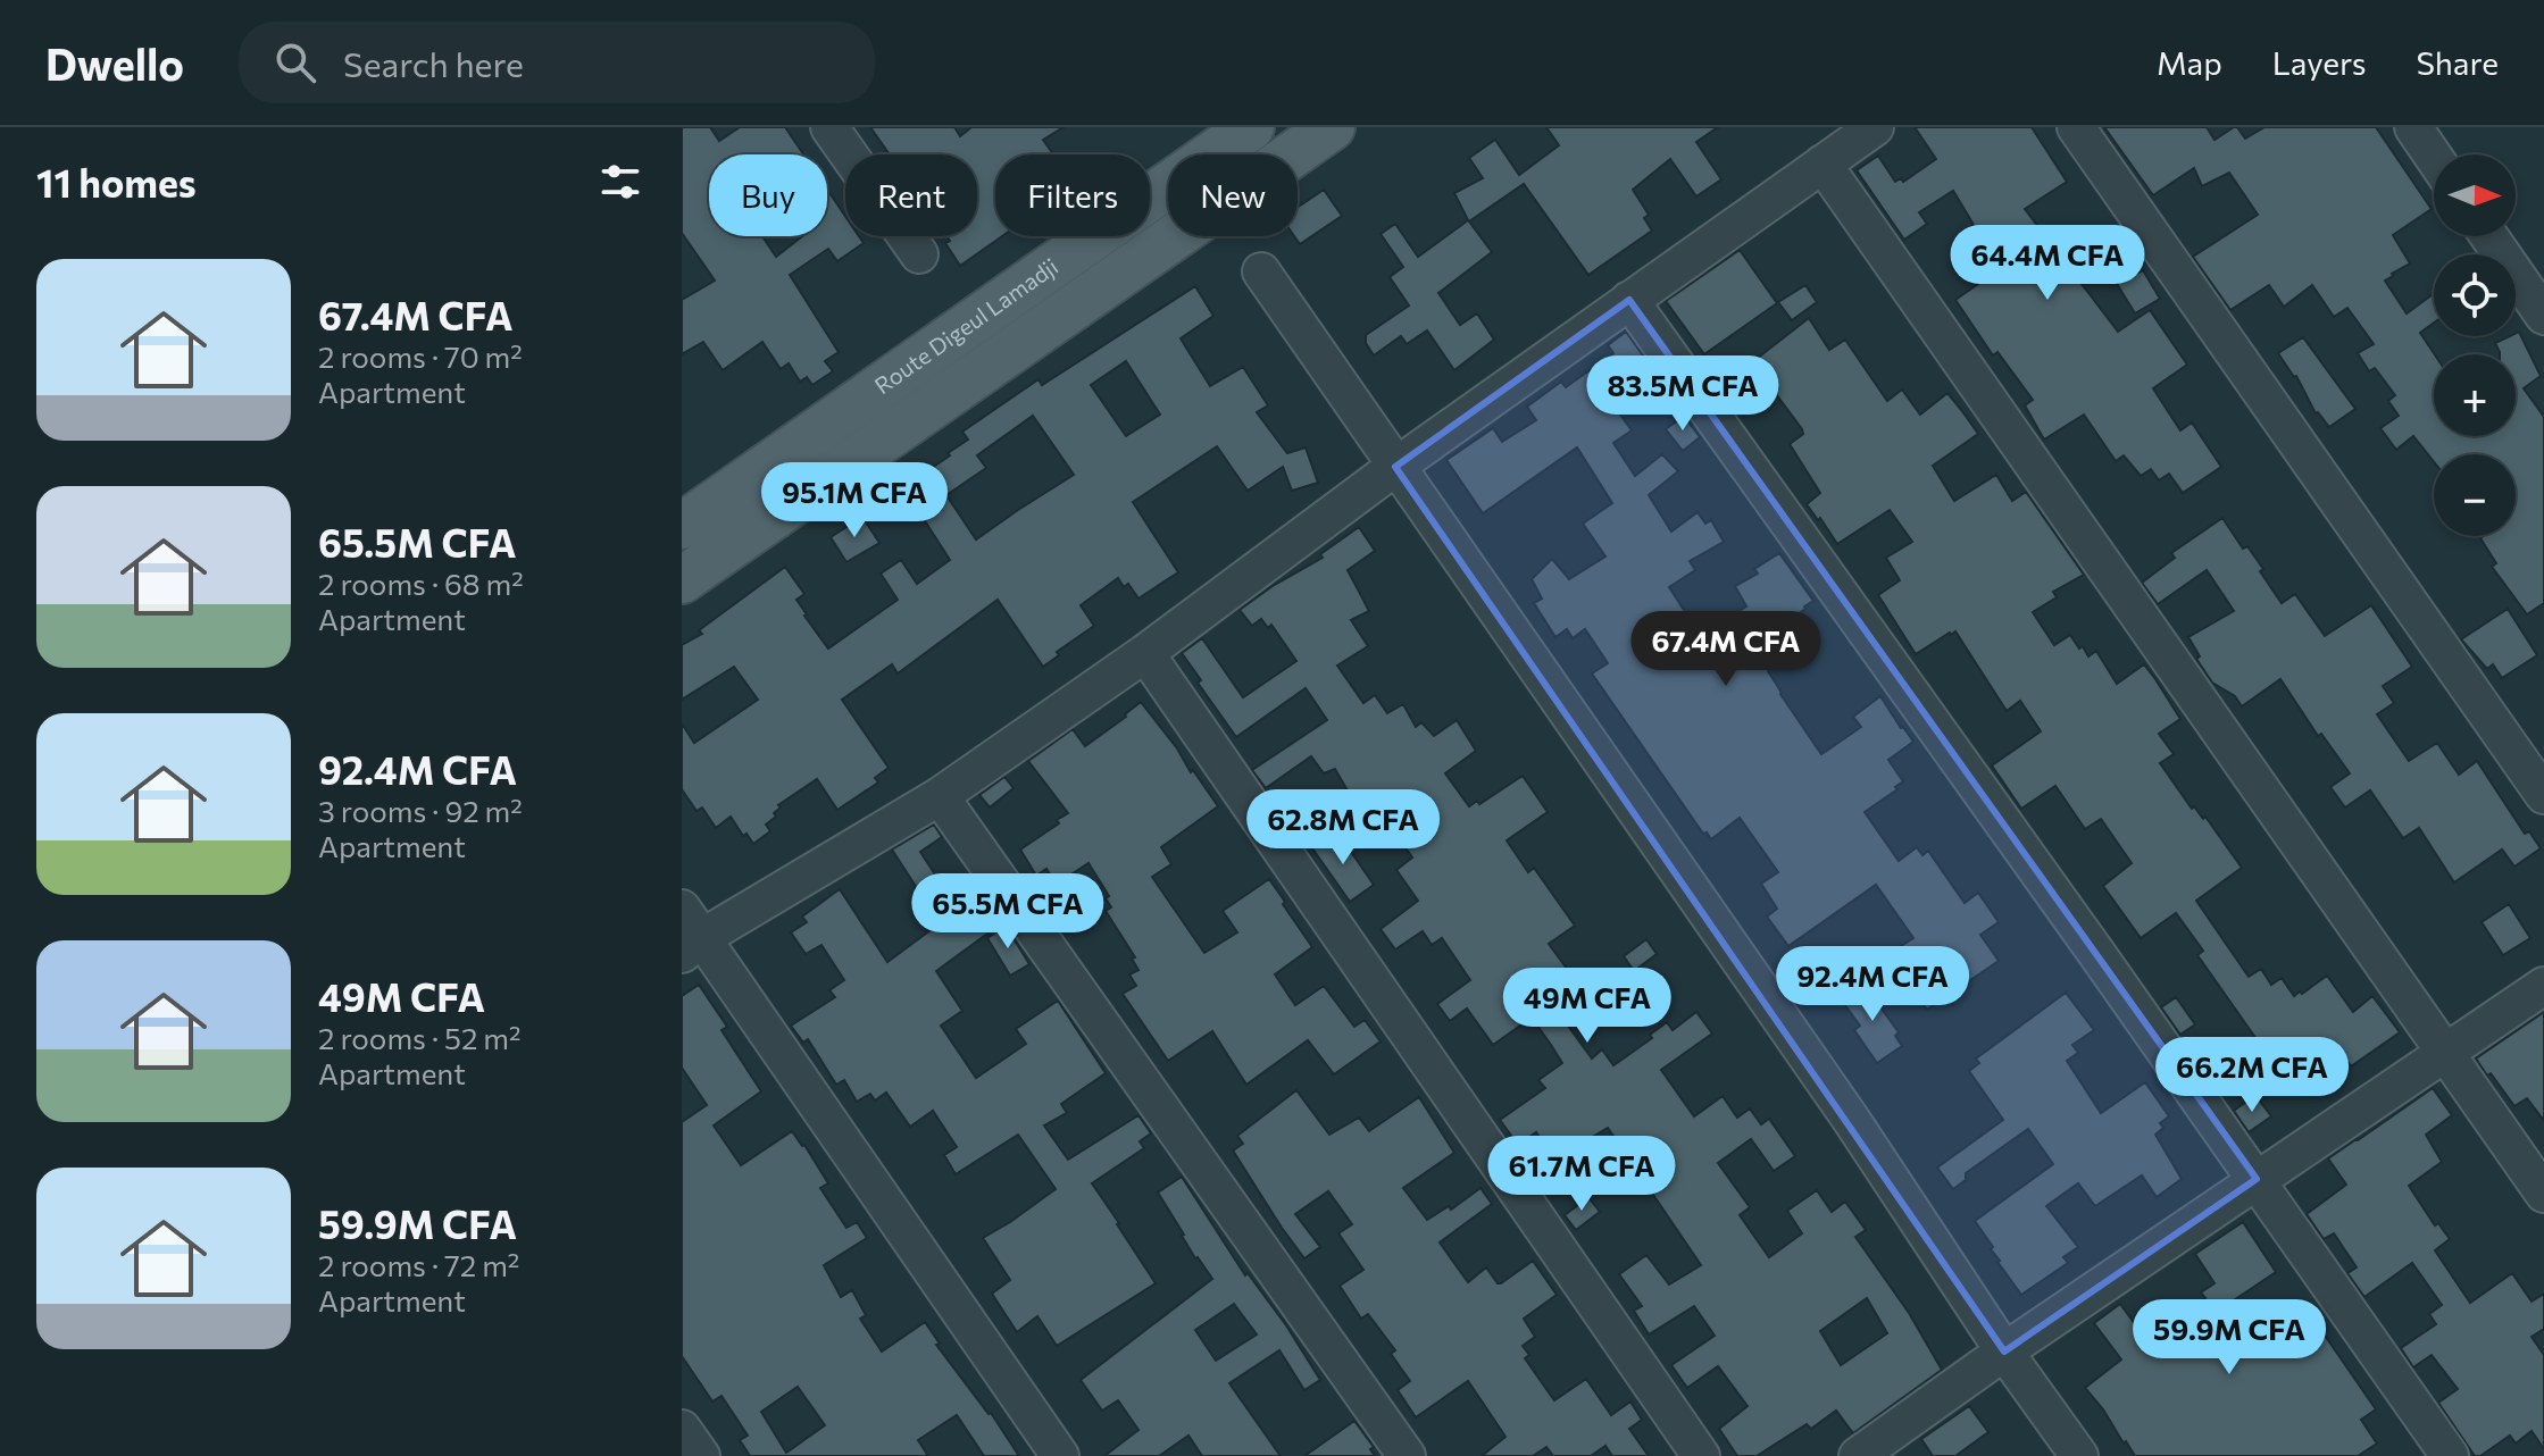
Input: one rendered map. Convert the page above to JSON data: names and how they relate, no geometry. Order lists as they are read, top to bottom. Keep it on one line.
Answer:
{"streets":{"main road":["Route Digeul Lamadji"]},"north":"right","page":{"header":"Dwello","search":"Search here","nav":["Map","Layers","Share"],"heading":"11 homes","map_buttons":["+","−"],"chip":["Buy","Rent","Filters","New"],"price":["64.4M CFA","83.5M CFA","95.1M CFA","67.4M CFA","62.8M CFA","65.5M CFA","92.4M CFA","49M CFA","66.2M CFA","61.7M CFA","59.9M CFA"],"list":[{"name":"67.4M CFA","note":"2 rooms · 70 m² · Apartment"},{"name":"65.5M CFA","note":"2 rooms · 68 m² · Apartment"},{"name":"92.4M CFA","note":"3 rooms · 92 m² · Apartment"},{"name":"49M CFA","note":"2 rooms · 52 m² · Apartment"},{"name":"59.9M CFA","note":"2 rooms · 72 m² · Apartment"}]}}
